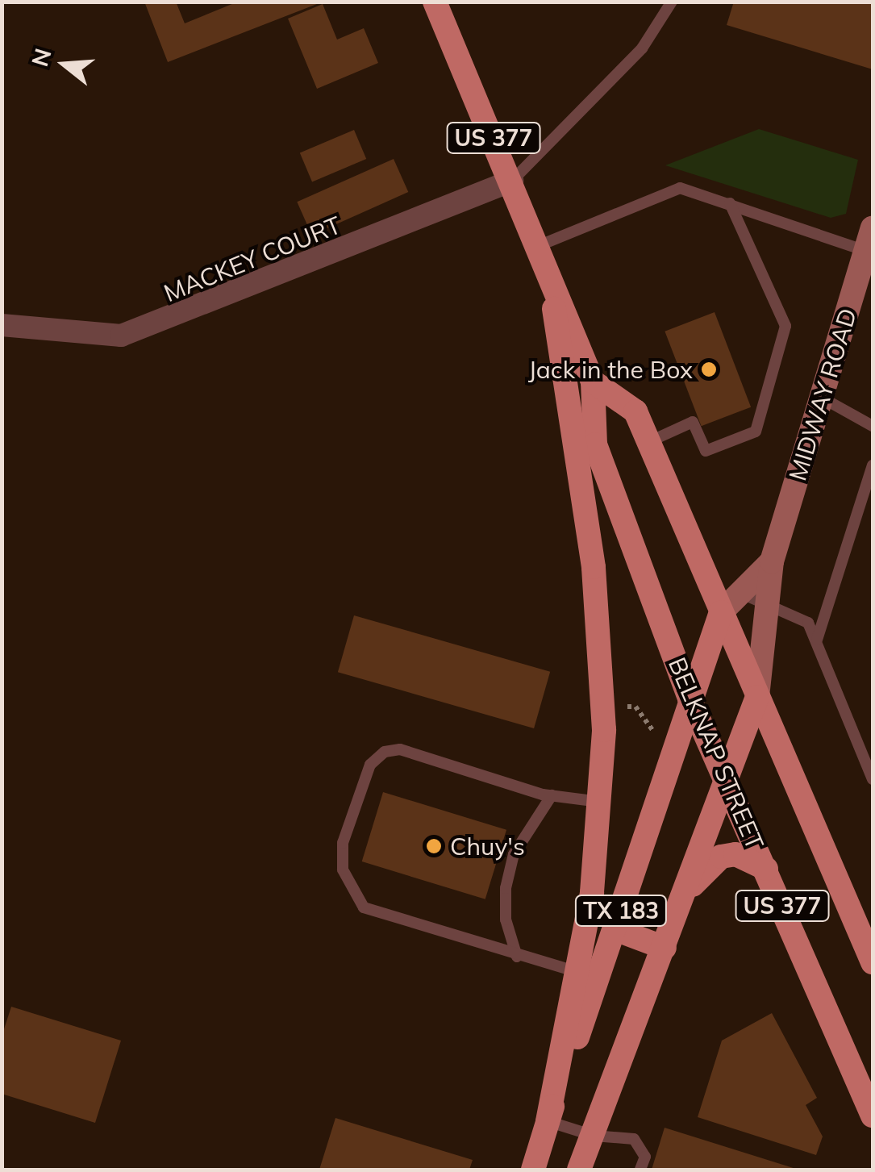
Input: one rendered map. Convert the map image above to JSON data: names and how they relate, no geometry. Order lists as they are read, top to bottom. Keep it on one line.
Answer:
{"streets":{"main road":["US 377","MIDWAY ROAD","BELKNAP STREET","TX 183"],"street":["MACKEY COURT"]},"crossings":[["US 377","MIDWAY ROAD"],["US 377","BELKNAP STREET"],["US 377","TX 183"],["MACKEY COURT","BELKNAP STREET"],["MIDWAY ROAD","TX 183"],["BELKNAP STREET","TX 183"]],"places":["Jack in the Box","Chuy's"],"north":"left"}
